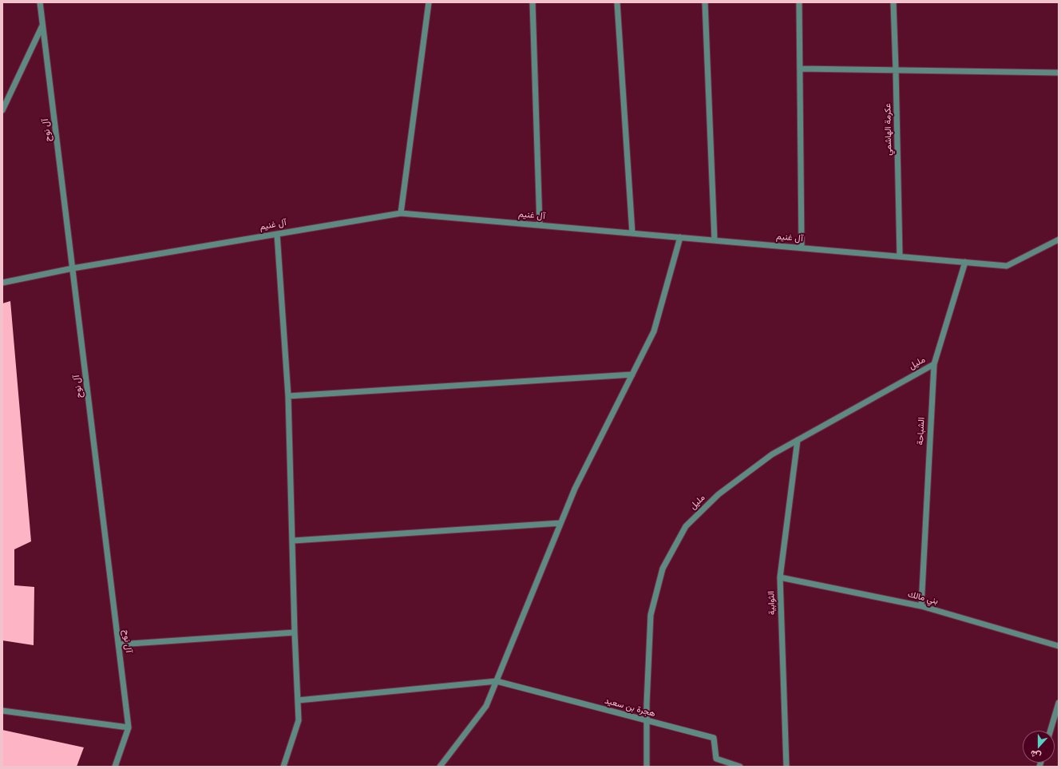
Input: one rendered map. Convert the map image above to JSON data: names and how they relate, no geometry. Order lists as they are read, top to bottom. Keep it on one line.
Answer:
{"streets":{"street":["عكرمة الهاشمي","آل نوح","آل غنيم","مليل","الشباحة","بني مالك","الثوابية","هجرة بن سعيد"]},"crossings":[["عكرمة الهاشمي","آل غنيم"],["آل نوح","آل غنيم"],["آل غنيم","الشباحة"],["مليل","الشباحة"],["مليل","الثوابية"],["مليل","هجرة بن سعيد"],["الشباحة","بني مالك"],["بني مالك","الثوابية"]],"north":"bottom"}
